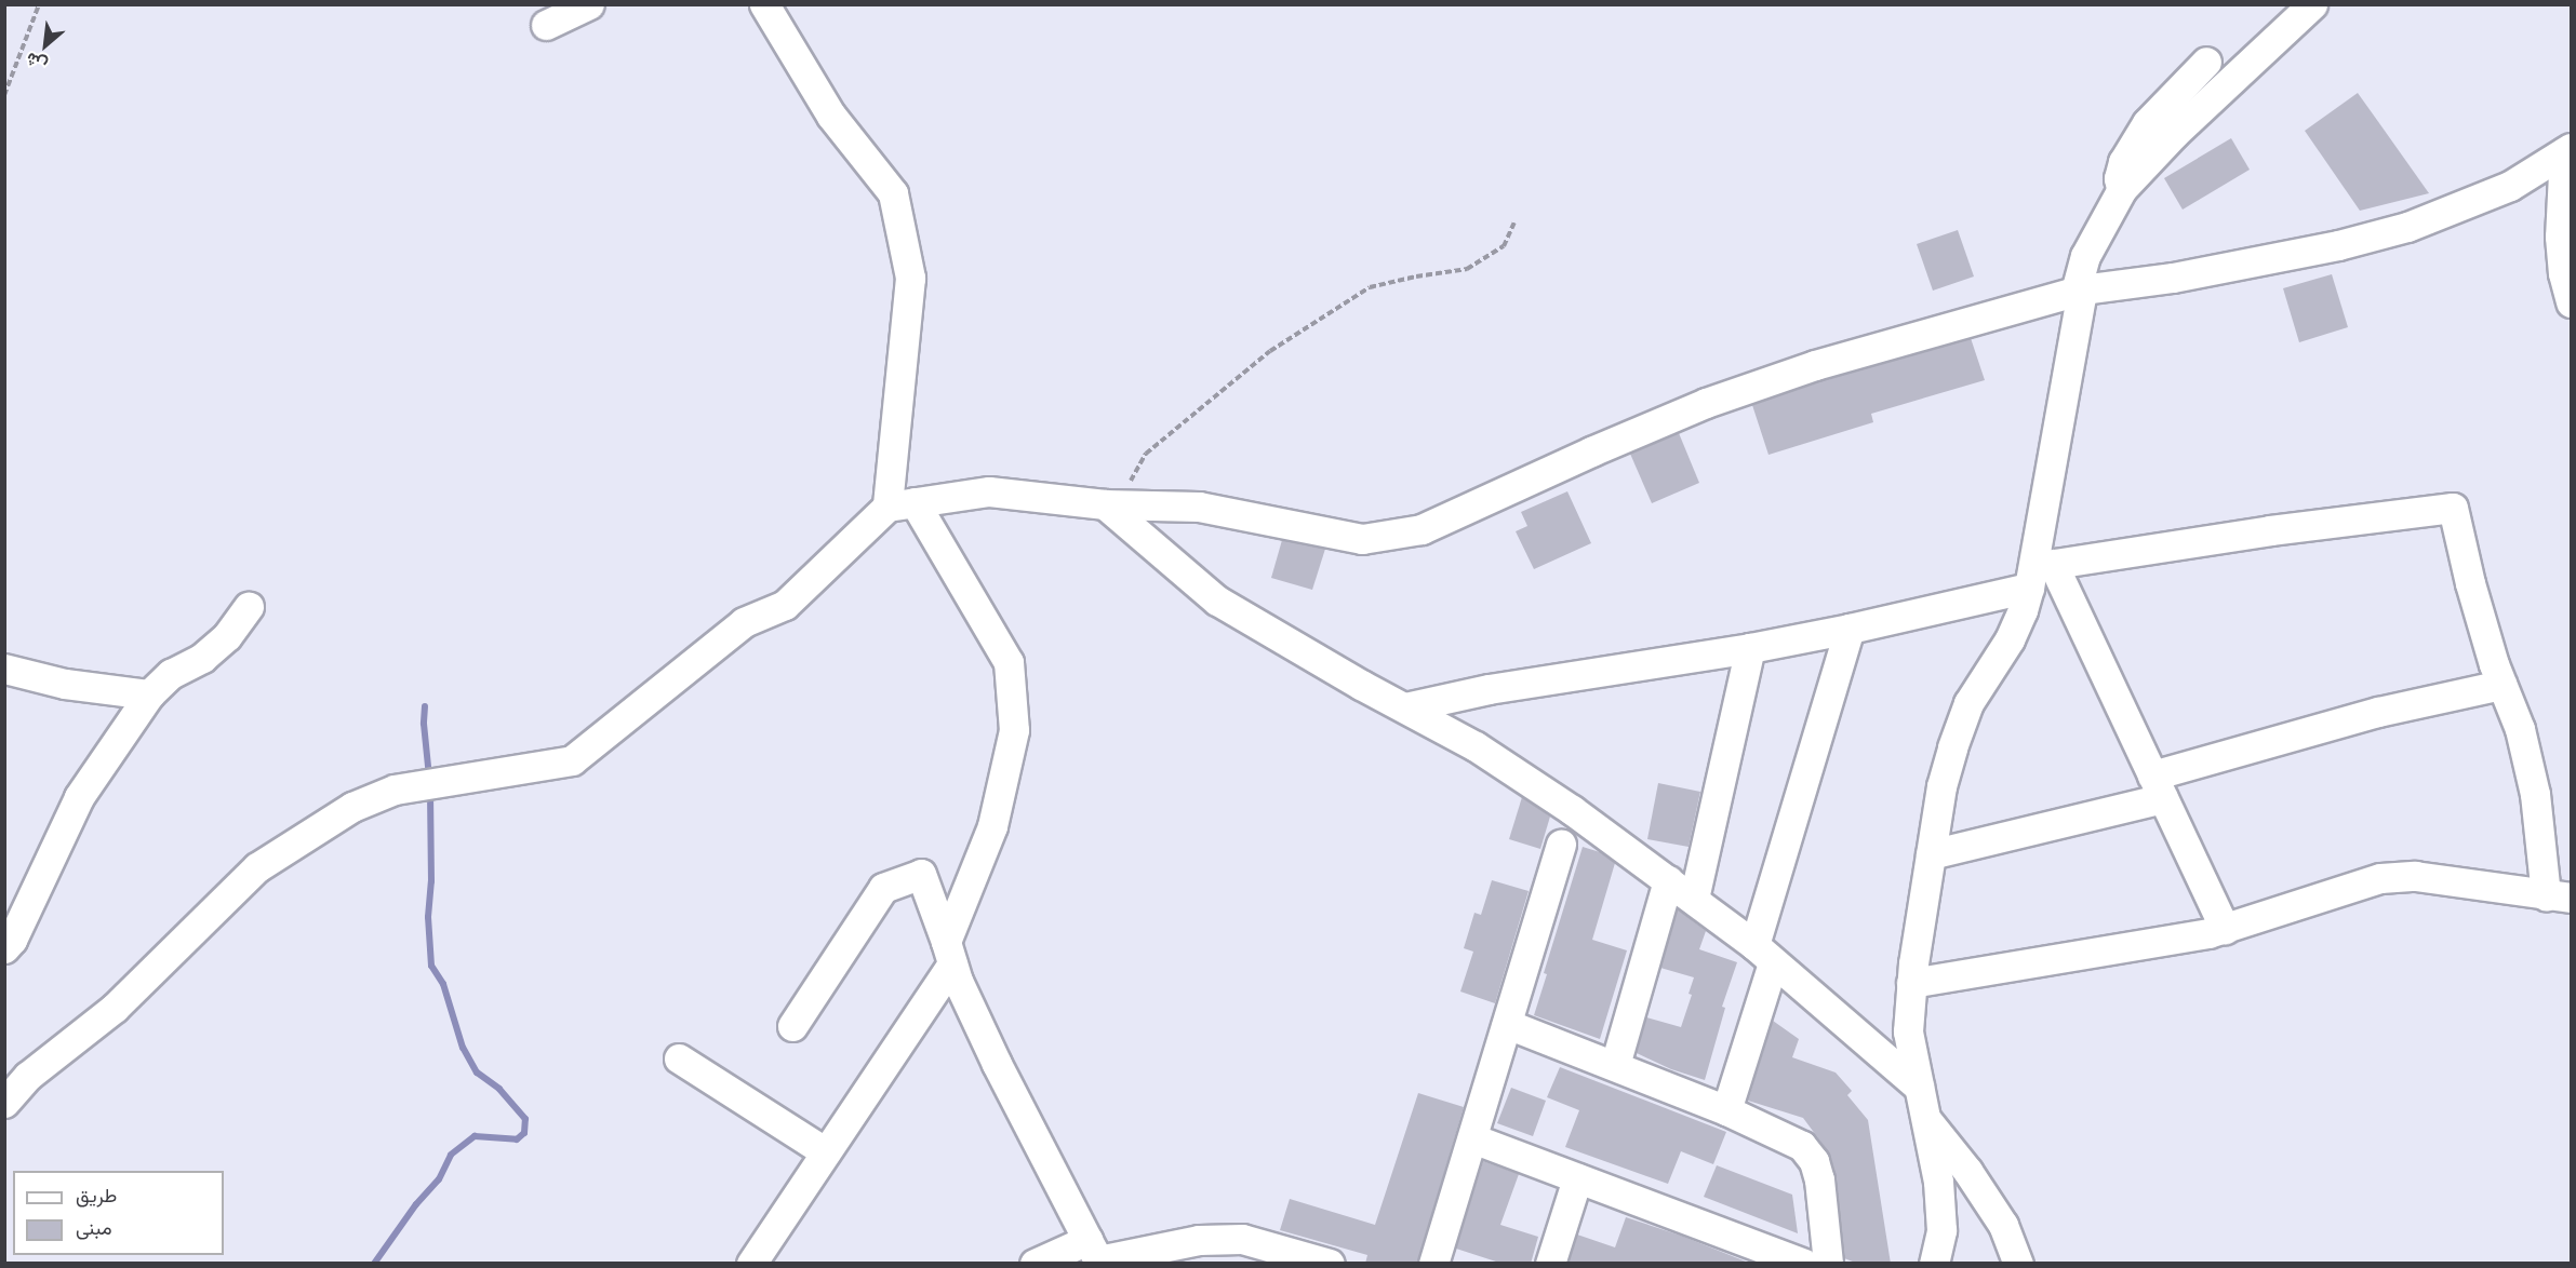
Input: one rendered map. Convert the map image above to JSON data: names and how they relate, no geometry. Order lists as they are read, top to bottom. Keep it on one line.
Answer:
{"legend":["طريق","مبنى"],"north":"bottom left"}
